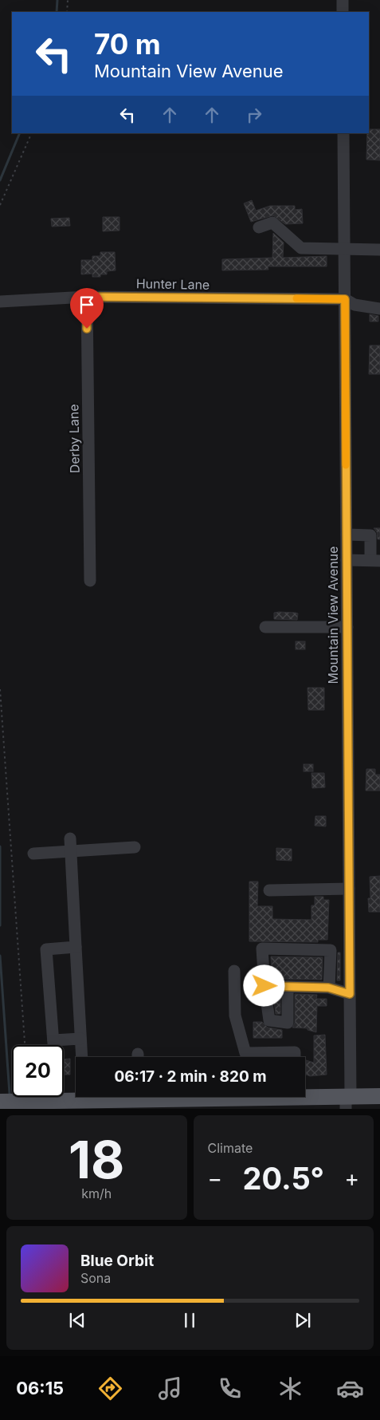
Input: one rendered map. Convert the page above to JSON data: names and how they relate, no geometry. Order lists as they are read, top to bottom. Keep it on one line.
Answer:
{"streets":{"street":["Hunter Lane","Derby Lane","Mountain View Avenue"]},"crossings":[["Hunter Lane","Derby Lane"],["Hunter Lane","Mountain View Avenue"]],"page":{"turn":["70 m","Mountain View Avenue"],"limit":"20","trip":"06:17 · 2 min · 820 m","tile":[["18","km/h"],"Climate"],"heat":["−","20.5°","+"],"song":["Blue Orbit","Sona"],"tabs":"06:15"}}
